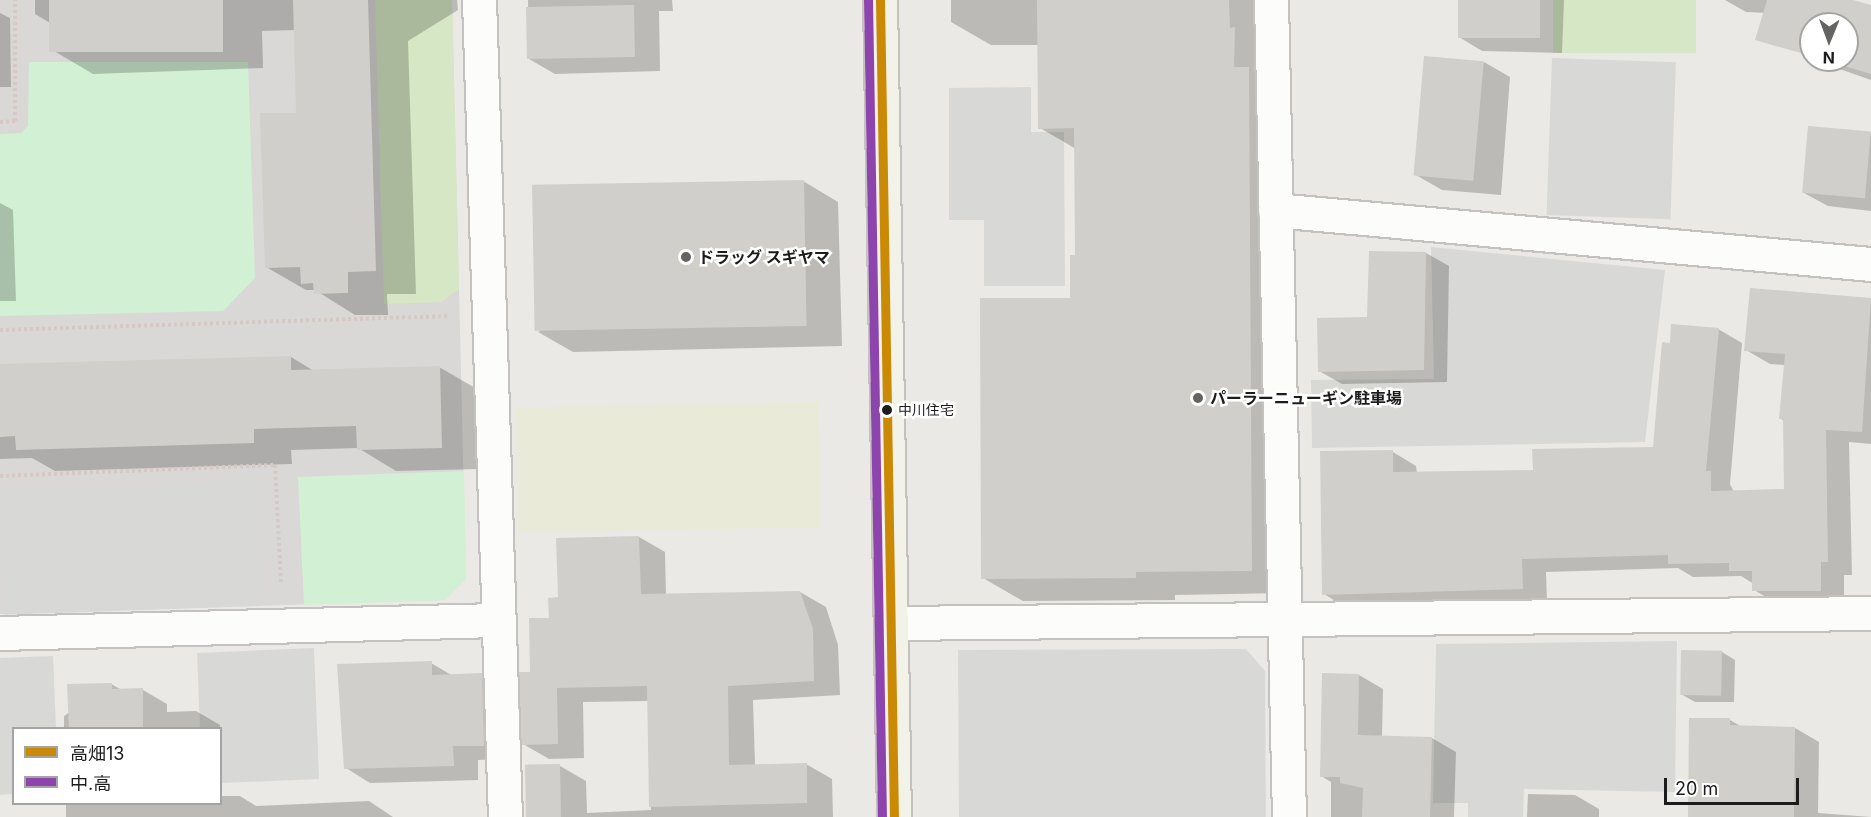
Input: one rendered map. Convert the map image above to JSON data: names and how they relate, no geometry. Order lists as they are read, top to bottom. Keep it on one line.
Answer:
{"places":["ドラッグ スギヤマ","パーラーニューギン駐車場","中川住宅"],"lines":["transit line 高畑13","transit line 中.高"],"legend":["高畑13","中.高"],"scale_bar":"20 m","north":"bottom"}
